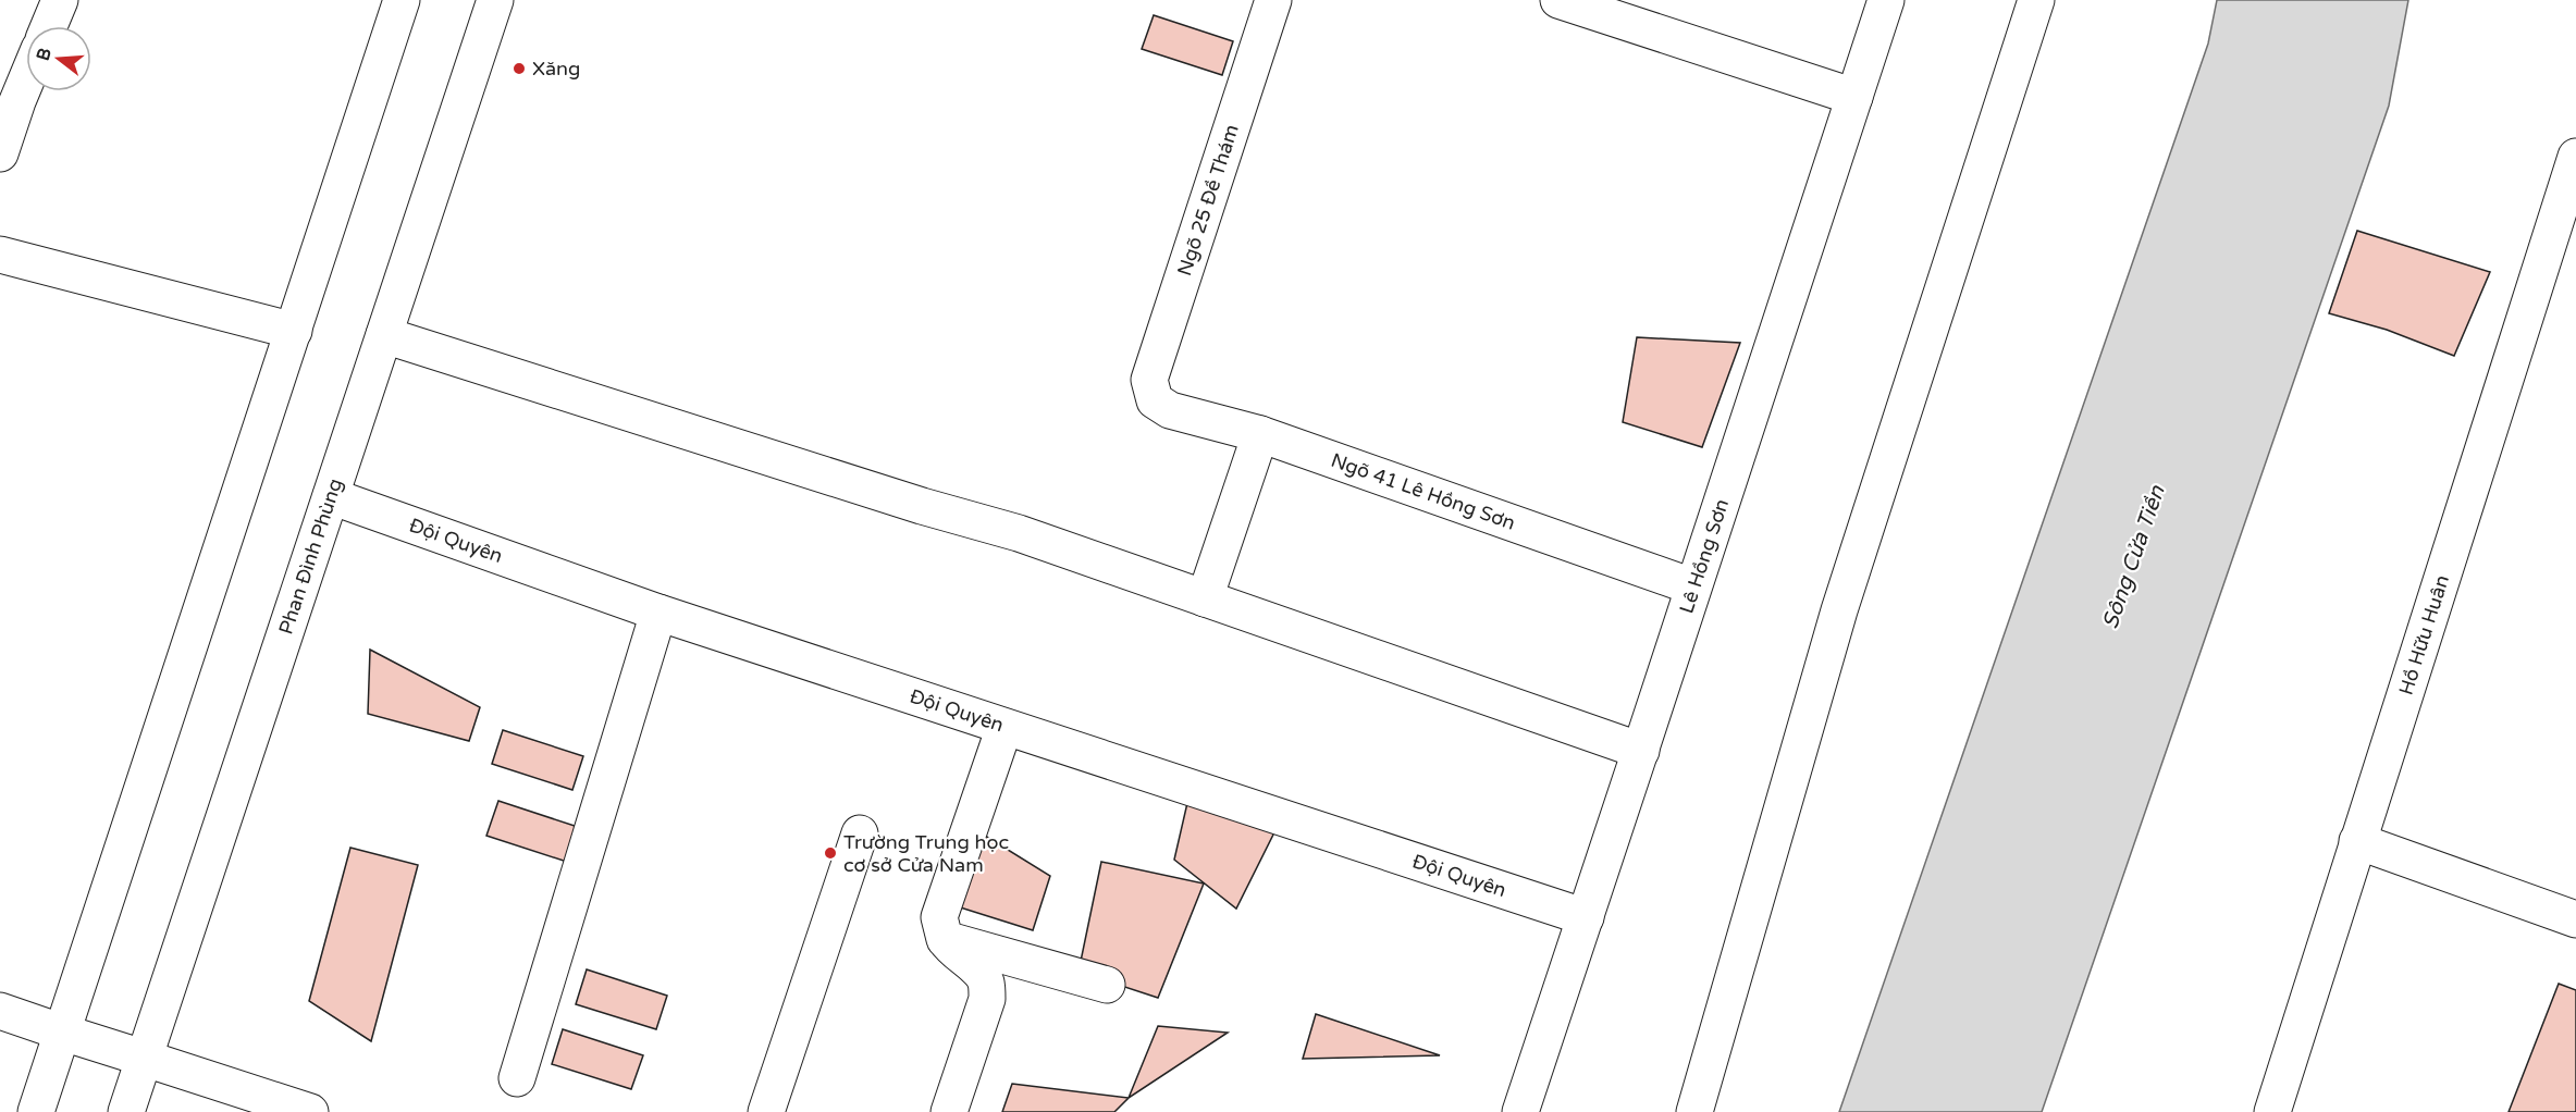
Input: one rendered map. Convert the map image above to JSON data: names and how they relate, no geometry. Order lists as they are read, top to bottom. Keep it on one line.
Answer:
{"streets":{"main road":["Ngõ 25 Đề Thám","Ngõ 41 Lê Hồng Sơn","Đội Quyên","Phan Đình Phùng","Lê Hồng Sơn","Hồ Hữu Huân"]},"crossings":[["Ngõ 25 Đề Thám","Ngõ 41 Lê Hồng Sơn"],["Ngõ 41 Lê Hồng Sơn","Lê Hồng Sơn"],["Đội Quyên","Phan Đình Phùng"],["Đội Quyên","Lê Hồng Sơn"]],"water":["Sông Cửa Tiền"],"places":["Xăng","Trường Trung học cơ sở Cửa Nam"],"north":"left"}
